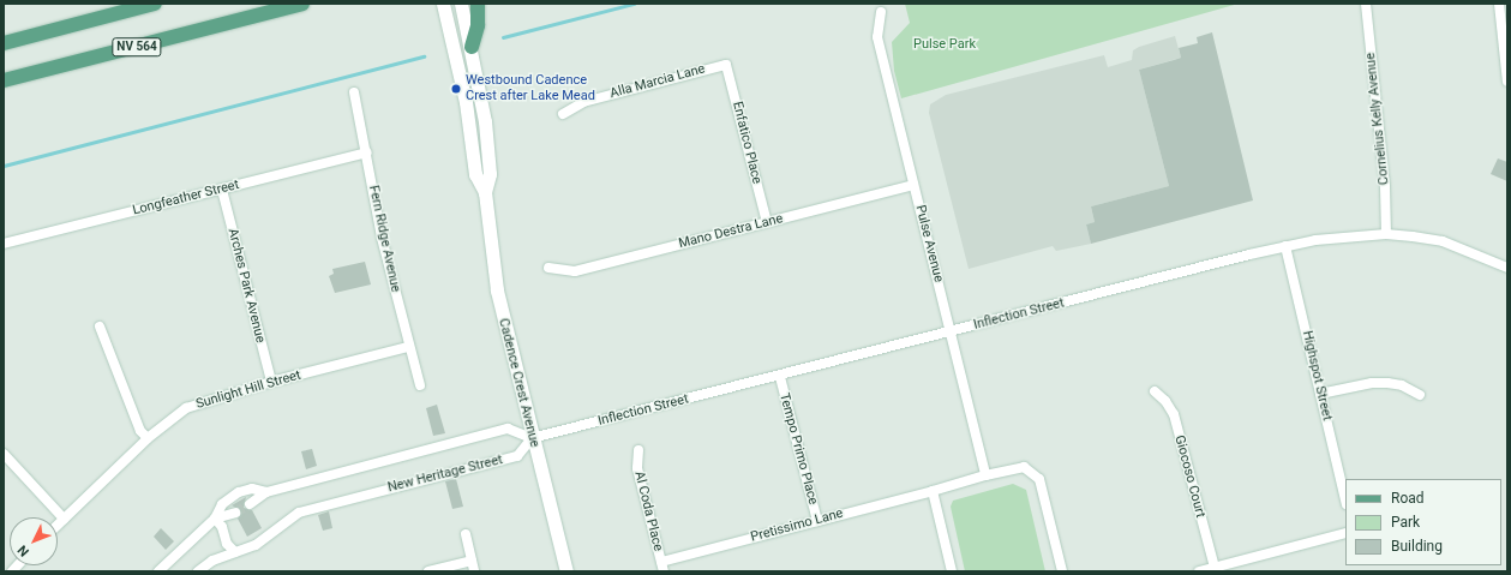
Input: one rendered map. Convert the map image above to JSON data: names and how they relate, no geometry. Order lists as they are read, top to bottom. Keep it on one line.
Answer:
{"streets":{"main road":["NV 564"],"street":["Alla Marcia Lane","Cornelius Kelly Avenue","Enfatico Place","Longfeather Street","Mano Destra Lane","Fern Ridge Avenue","Pulse Avenue","Arches Park Avenue","Inflection Street","Highspot Street","Cadence Crest Avenue","Sunlight Hill Street","Tempo Primo Place","New Heritage Street","Giocoso Court","Al Coda Place","Pretissimo Lane"]},"crossings":[["Alla Marcia Lane","Enfatico Place"],["Cornelius Kelly Avenue","Inflection Street"],["Enfatico Place","Mano Destra Lane"],["Longfeather Street","Fern Ridge Avenue"],["Longfeather Street","Arches Park Avenue"],["Mano Destra Lane","Pulse Avenue"],["Fern Ridge Avenue","Sunlight Hill Street"],["Pulse Avenue","Inflection Street"],["Arches Park Avenue","Sunlight Hill Street"],["Inflection Street","Highspot Street"],["Inflection Street","Cadence Crest Avenue"],["Inflection Street","Tempo Primo Place"],["Inflection Street","New Heritage Street"],["Cadence Crest Avenue","New Heritage Street"],["Tempo Primo Place","Pretissimo Lane"],["Al Coda Place","Pretissimo Lane"]],"parks":["Pulse Park"],"places":["Westbound Cadence Crest after Lake Mead"],"legend":["Road","Park","Building"],"north":"bottom left"}
